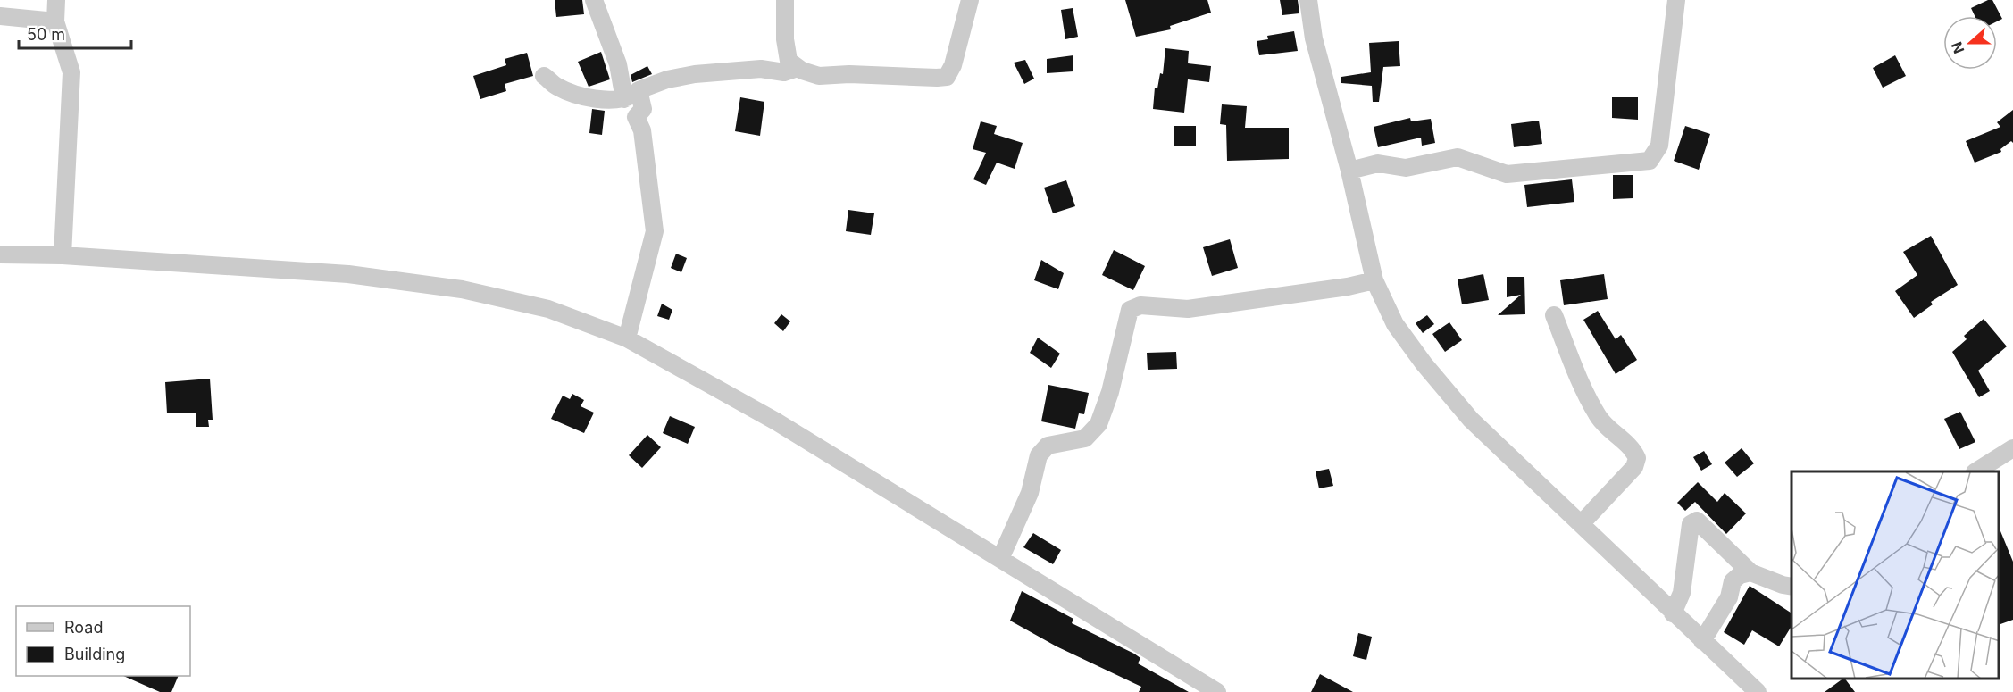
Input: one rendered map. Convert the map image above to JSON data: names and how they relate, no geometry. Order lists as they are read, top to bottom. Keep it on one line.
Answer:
{"legend":["Road","Building"],"scale_bar":"50 m","north":"left"}
